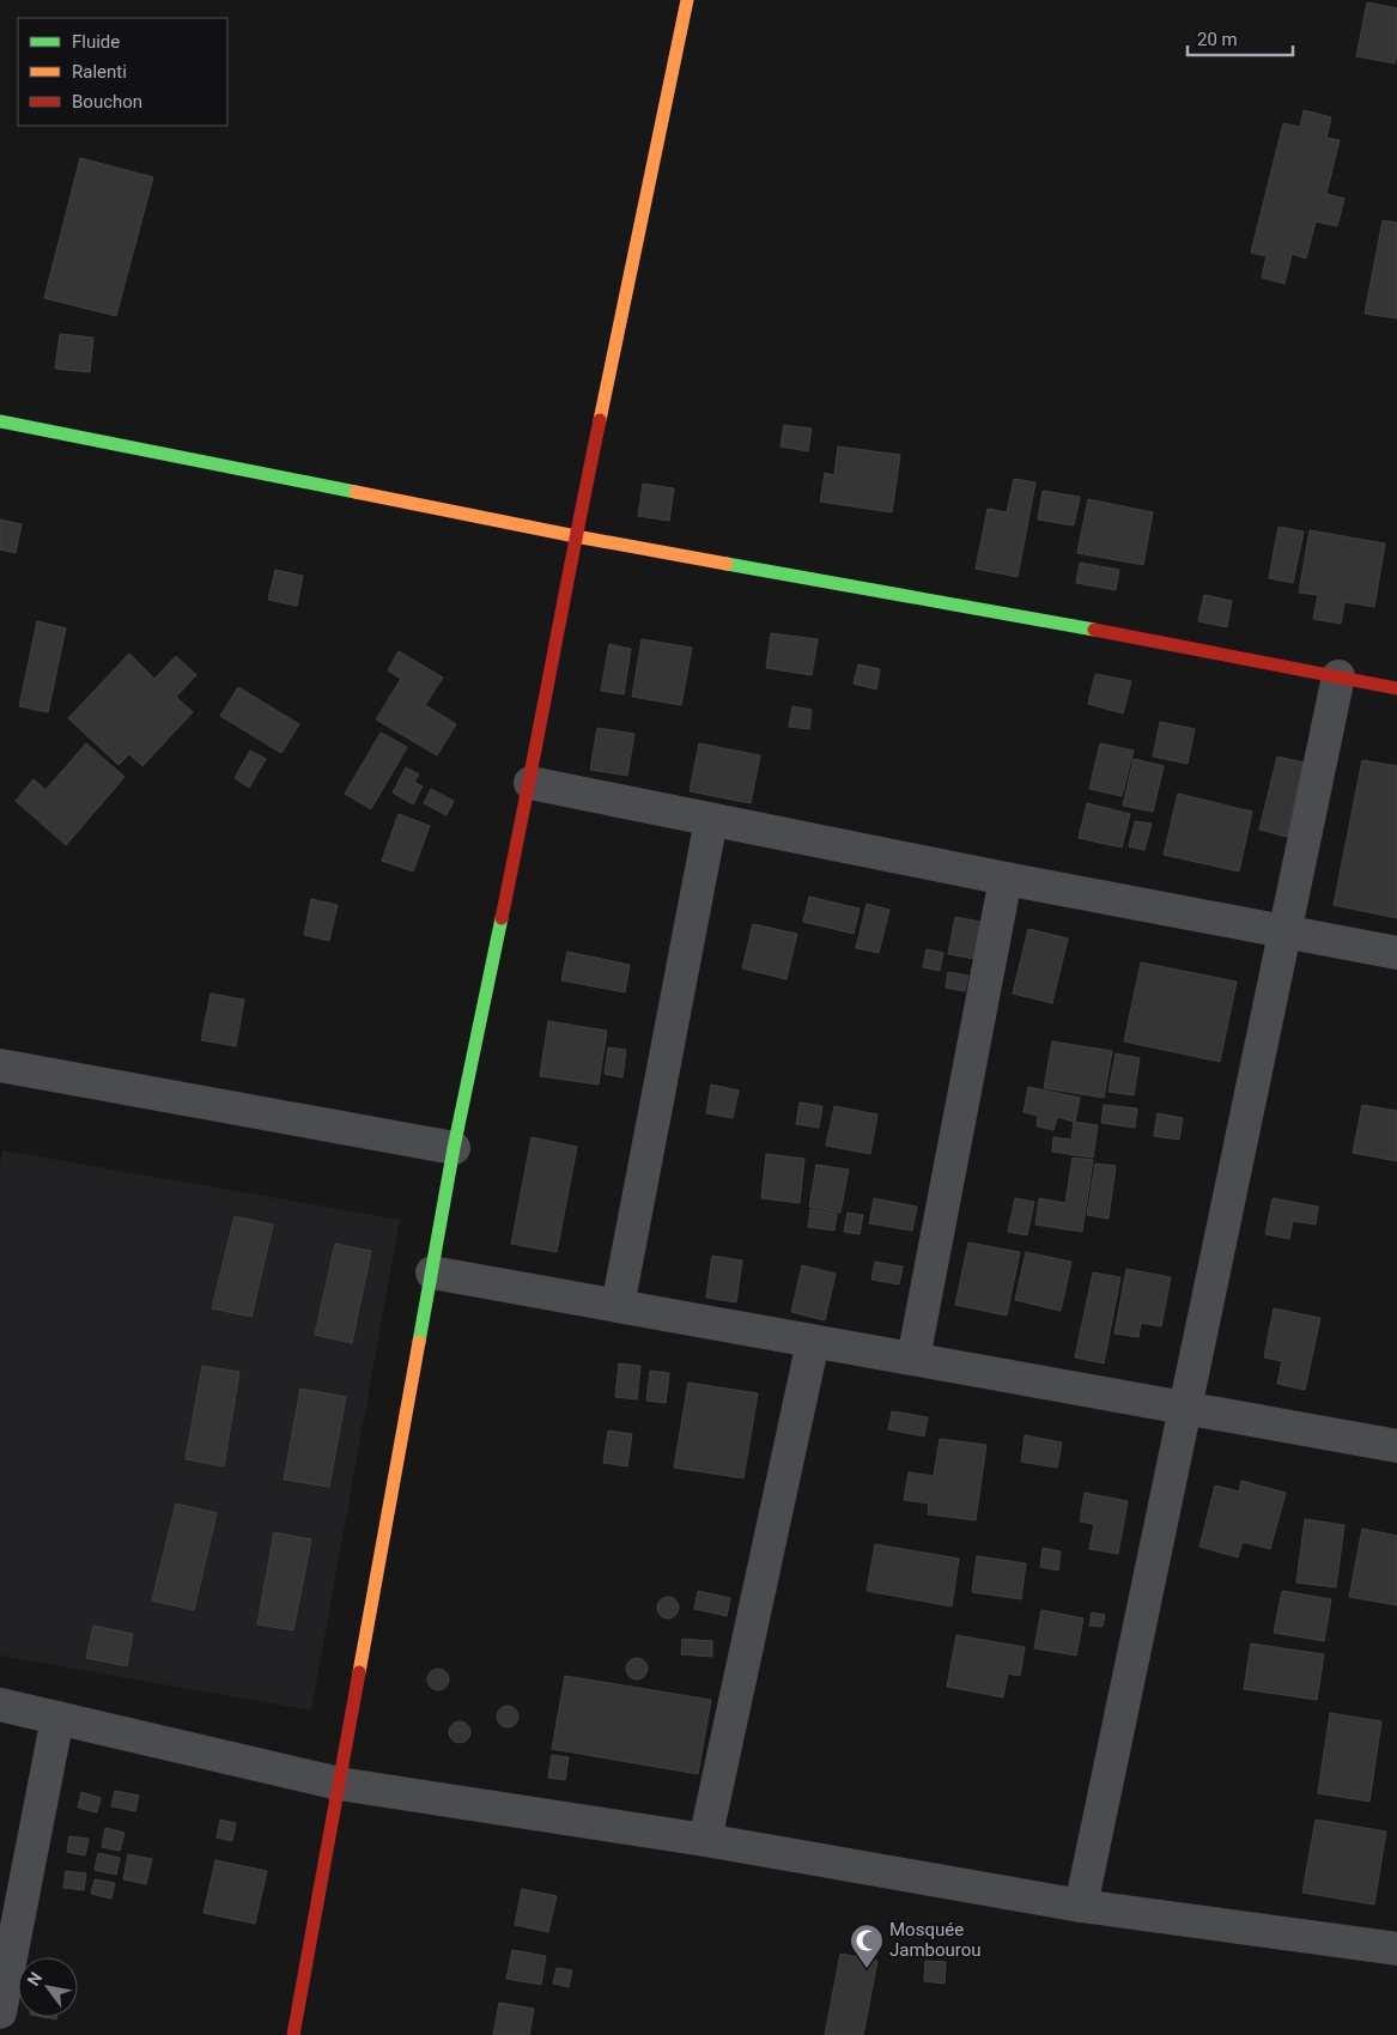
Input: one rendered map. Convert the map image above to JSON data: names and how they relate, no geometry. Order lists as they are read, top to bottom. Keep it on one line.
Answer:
{"places":{"mosque":["Mosquée Jambourou"]},"legend":["Fluide","Ralenti","Bouchon"],"scale_bar":"20 m","north":"top left"}
